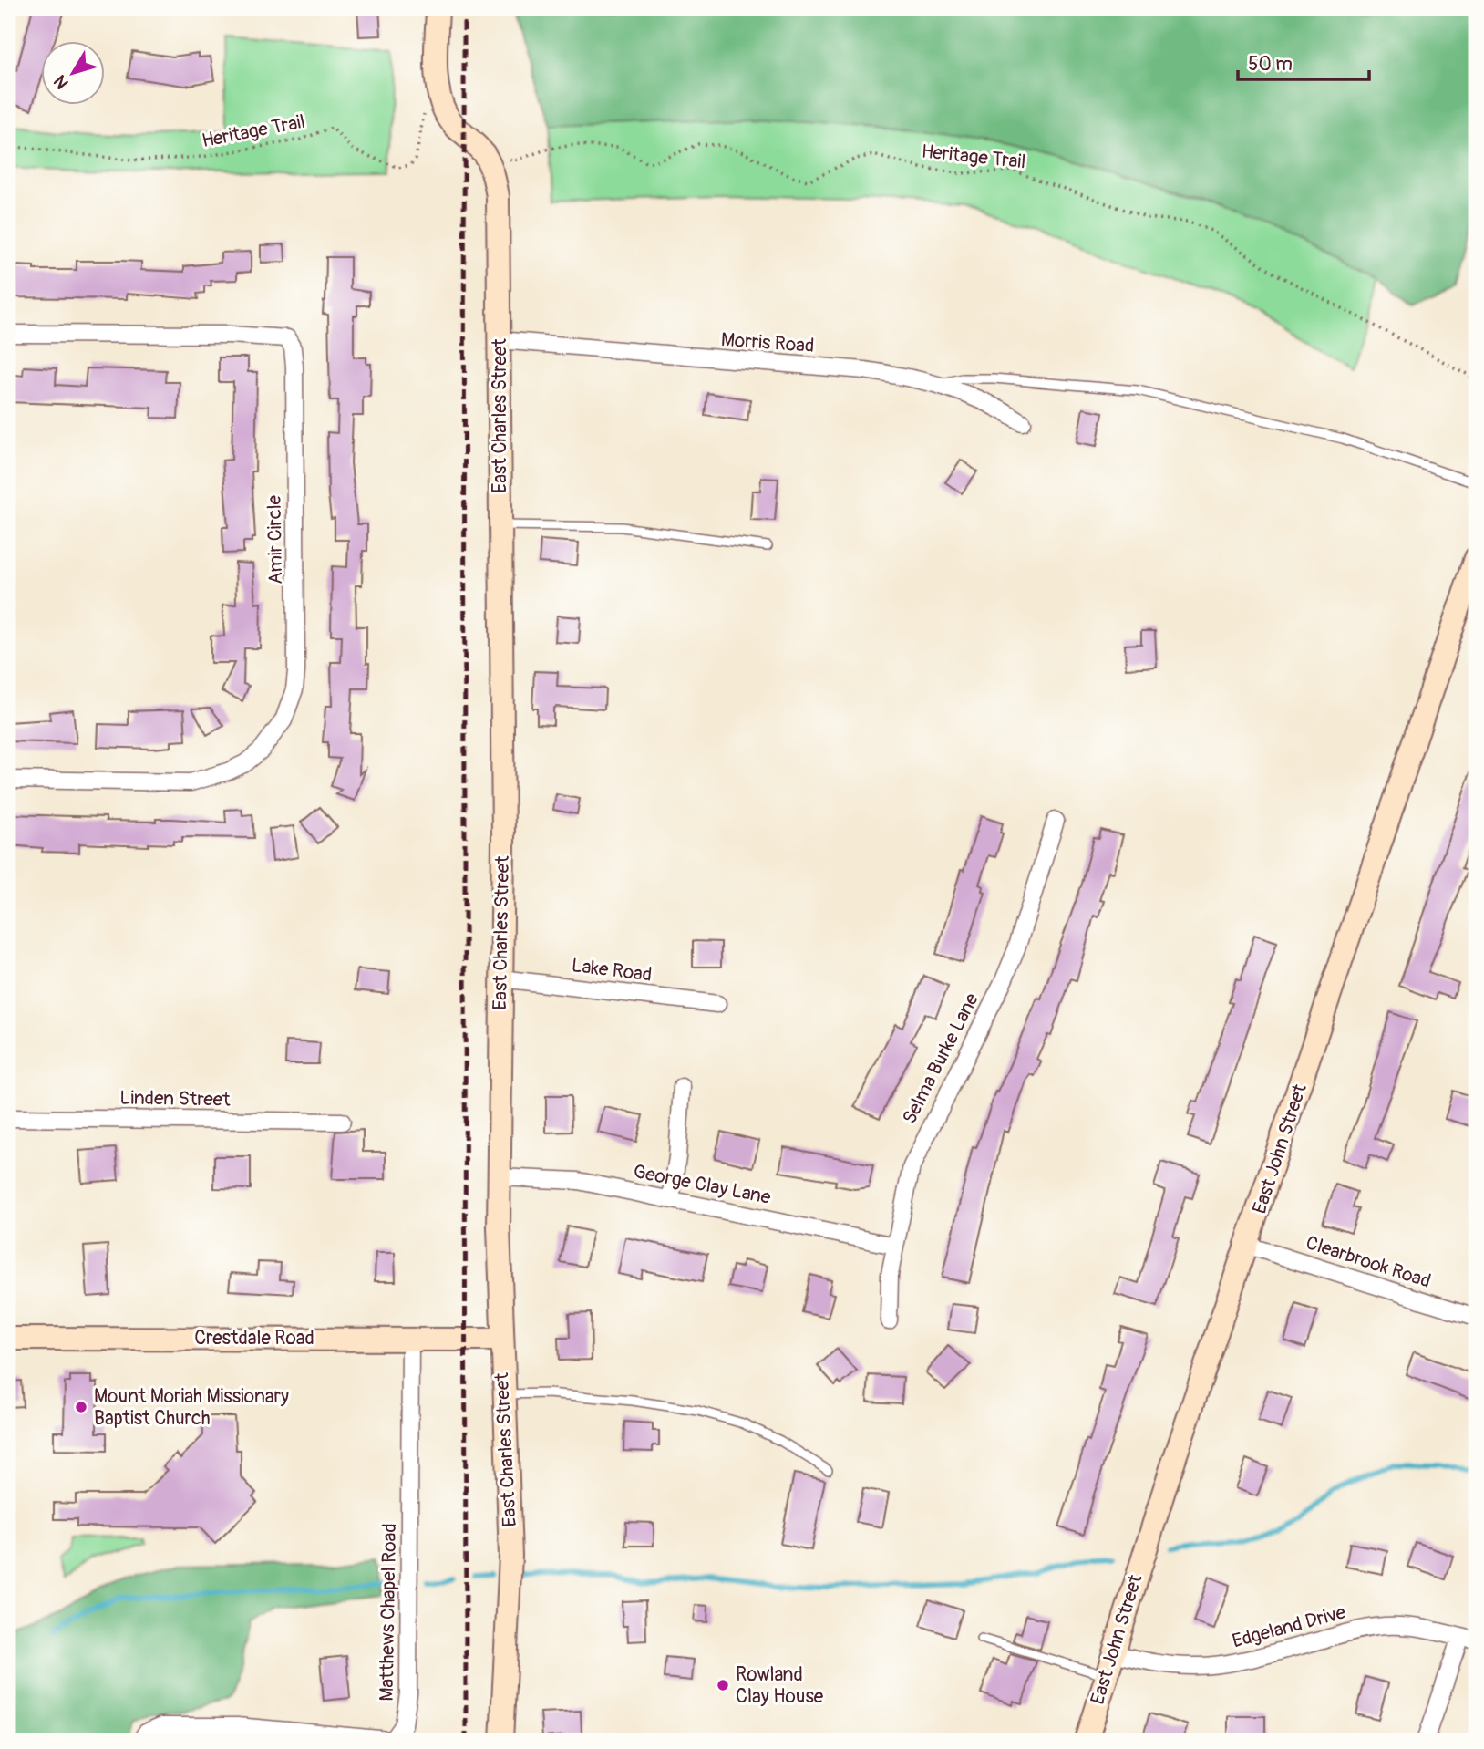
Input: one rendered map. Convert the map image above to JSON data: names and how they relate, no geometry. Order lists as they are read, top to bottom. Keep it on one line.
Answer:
{"streets":{"street":["Morris Road","East Charles Street","Amir Circle","Lake Road","Selma Burke Lane","Linden Street","East John Street","George Clay Lane","Clearbrook Road","Crestdale Road","Matthews Chapel Road","Edgeland Drive"],"path":["Heritage Trail"]},"crossings":[["Heritage Trail","East Charles Street"],["Morris Road","East Charles Street"],["East Charles Street","Lake Road"],["East Charles Street","George Clay Lane"],["East Charles Street","Crestdale Road"],["Selma Burke Lane","George Clay Lane"],["East John Street","Clearbrook Road"],["East John Street","Edgeland Drive"],["Crestdale Road","Matthews Chapel Road"]],"places":["Mount Moriah Missionary Baptist Church","Rowland Clay House"],"scale_bar":"50 m","north":"bottom left"}
